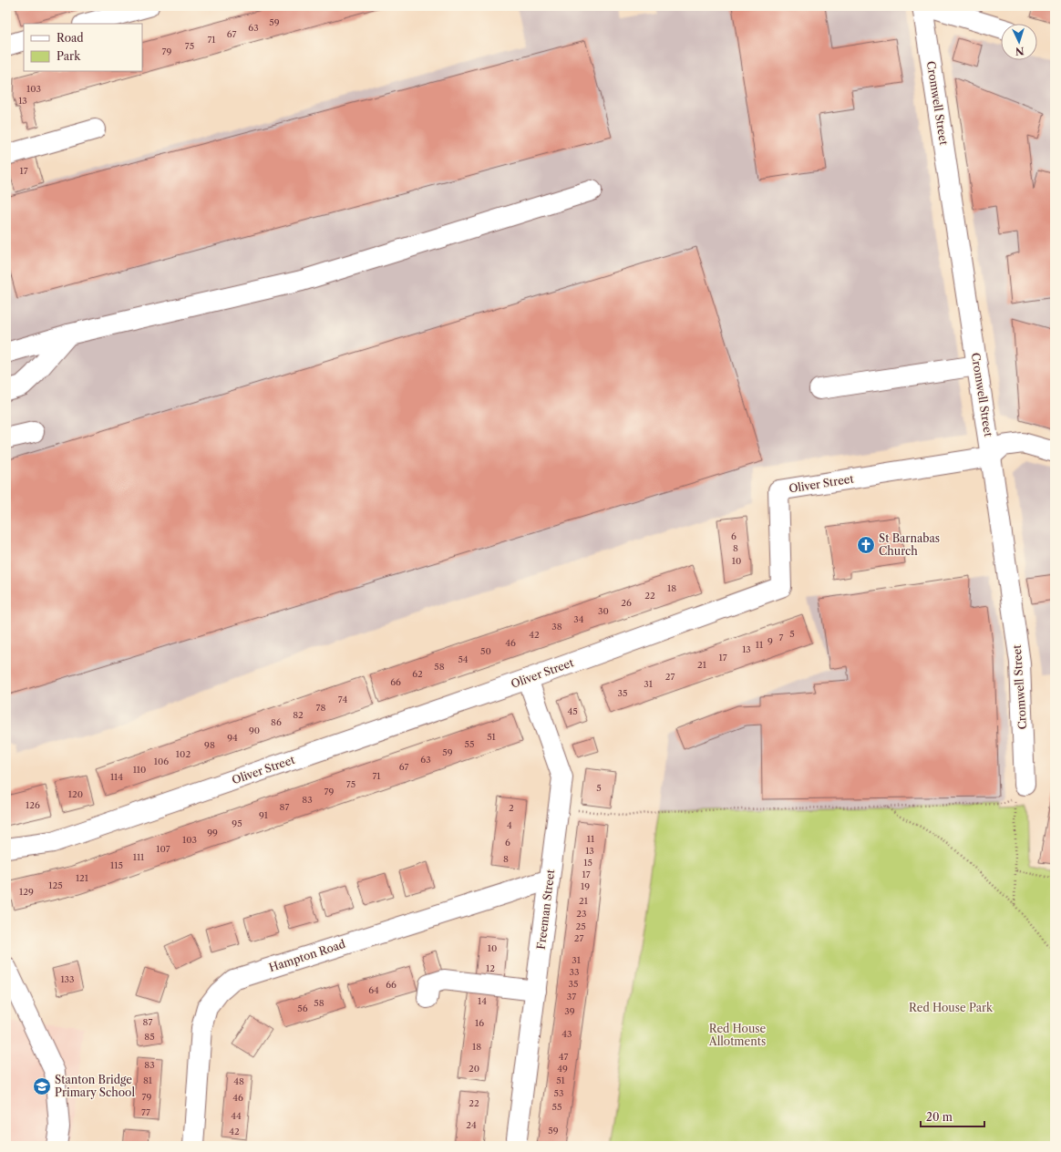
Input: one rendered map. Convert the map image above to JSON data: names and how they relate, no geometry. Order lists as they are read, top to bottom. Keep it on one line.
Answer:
{"streets":{"street":["Cromwell Street","Oliver Street","Freeman Street","Hampton Road"]},"crossings":[["Cromwell Street","Oliver Street"],["Oliver Street","Freeman Street"],["Freeman Street","Hampton Road"]],"parks":["Red House Park","Red House Allotments"],"places":{"church":["St Barnabas Church"],"school or university":["Stanton Bridge Primary School"]},"house_numbers":["59","63","67","71","75","79","103","13","17","6","8","10","18","22","26","30","34","38","5","42","7","9","46","11","13","50","17","54","21","58","62","27","66","31","35","74","78","45","82","86","90","51","94","55","98","59","102","63","106","67","110","71","114","75","5","79","120","83","126","87","2","91","95","4","99","11","103","6","107","13","111","8","15","115","17","121","125","19","129","21","23","25","27","10","31","12","33","133","35","66","64","37","14","58","56","39","87","16","43","85","18","47","83","20","49","81","51","48","53","79","46","22","55","77","44","24","59","42"],"legend":["Road","Park"],"scale_bar":"20 m","north":"bottom"}
